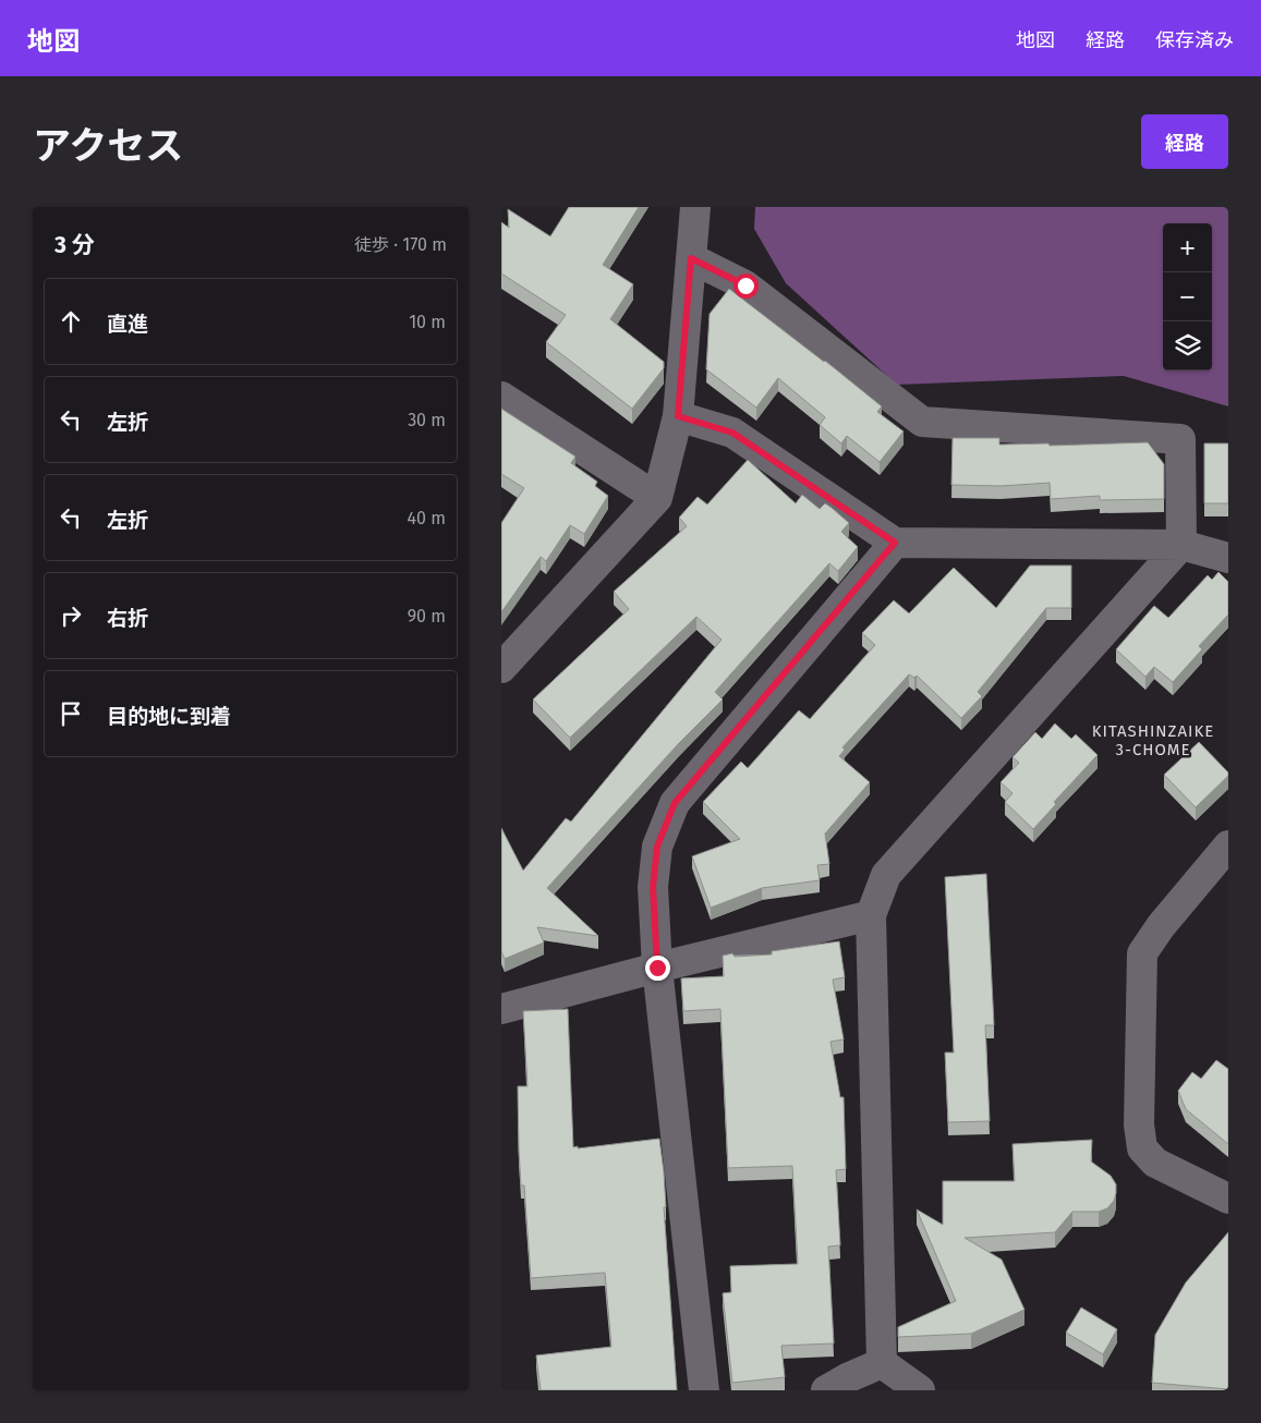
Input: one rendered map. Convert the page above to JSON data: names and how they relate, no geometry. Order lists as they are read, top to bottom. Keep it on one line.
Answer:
{"districts":["KITASHINZAIKE 3-CHOME"],"page":{"header":"地図","nav":["地図","経路","保存済み"],"title":"アクセス","buttons":"経路","heading":["3 分","徒歩 · 170 m"],"map_buttons":["+","−"],"list":[["直進","10 m"],["左折","30 m"],["左折","40 m"],["右折","90 m"],"目的地に到着"]}}
